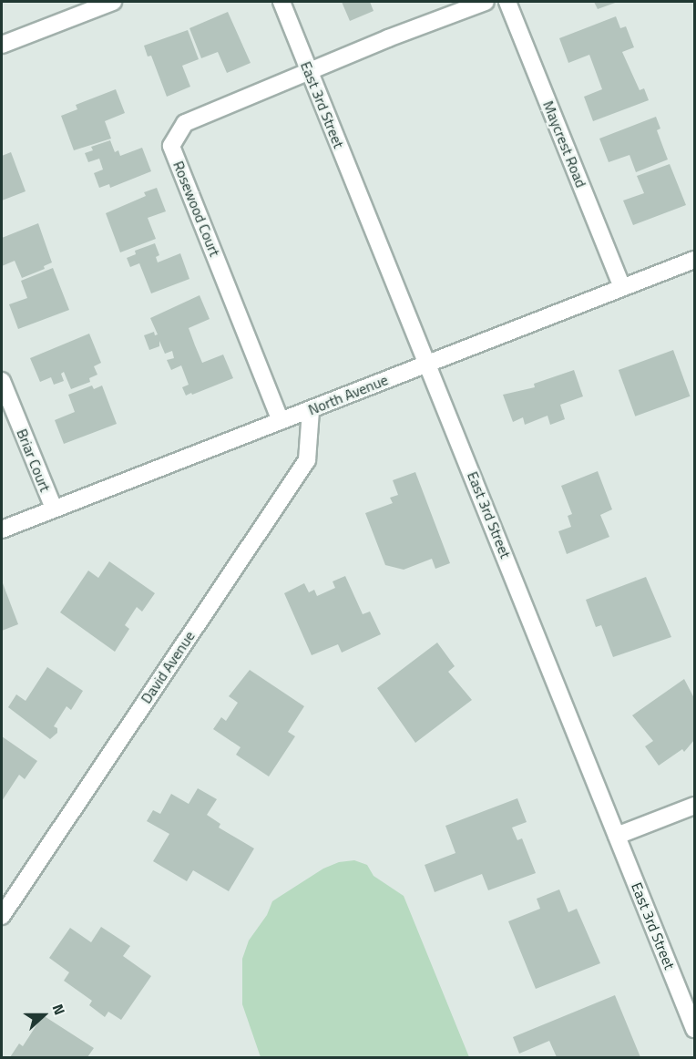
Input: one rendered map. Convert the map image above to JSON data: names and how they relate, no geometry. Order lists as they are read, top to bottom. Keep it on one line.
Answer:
{"streets":{"street":["East 3rd Street","Maycrest Road","Rosewood Court","North Avenue","Briar Court","David Avenue"]},"crossings":[["East 3rd Street","Rosewood Court"],["East 3rd Street","North Avenue"],["Maycrest Road","North Avenue"],["Rosewood Court","North Avenue"],["North Avenue","Briar Court"],["North Avenue","David Avenue"]],"north":"right"}
